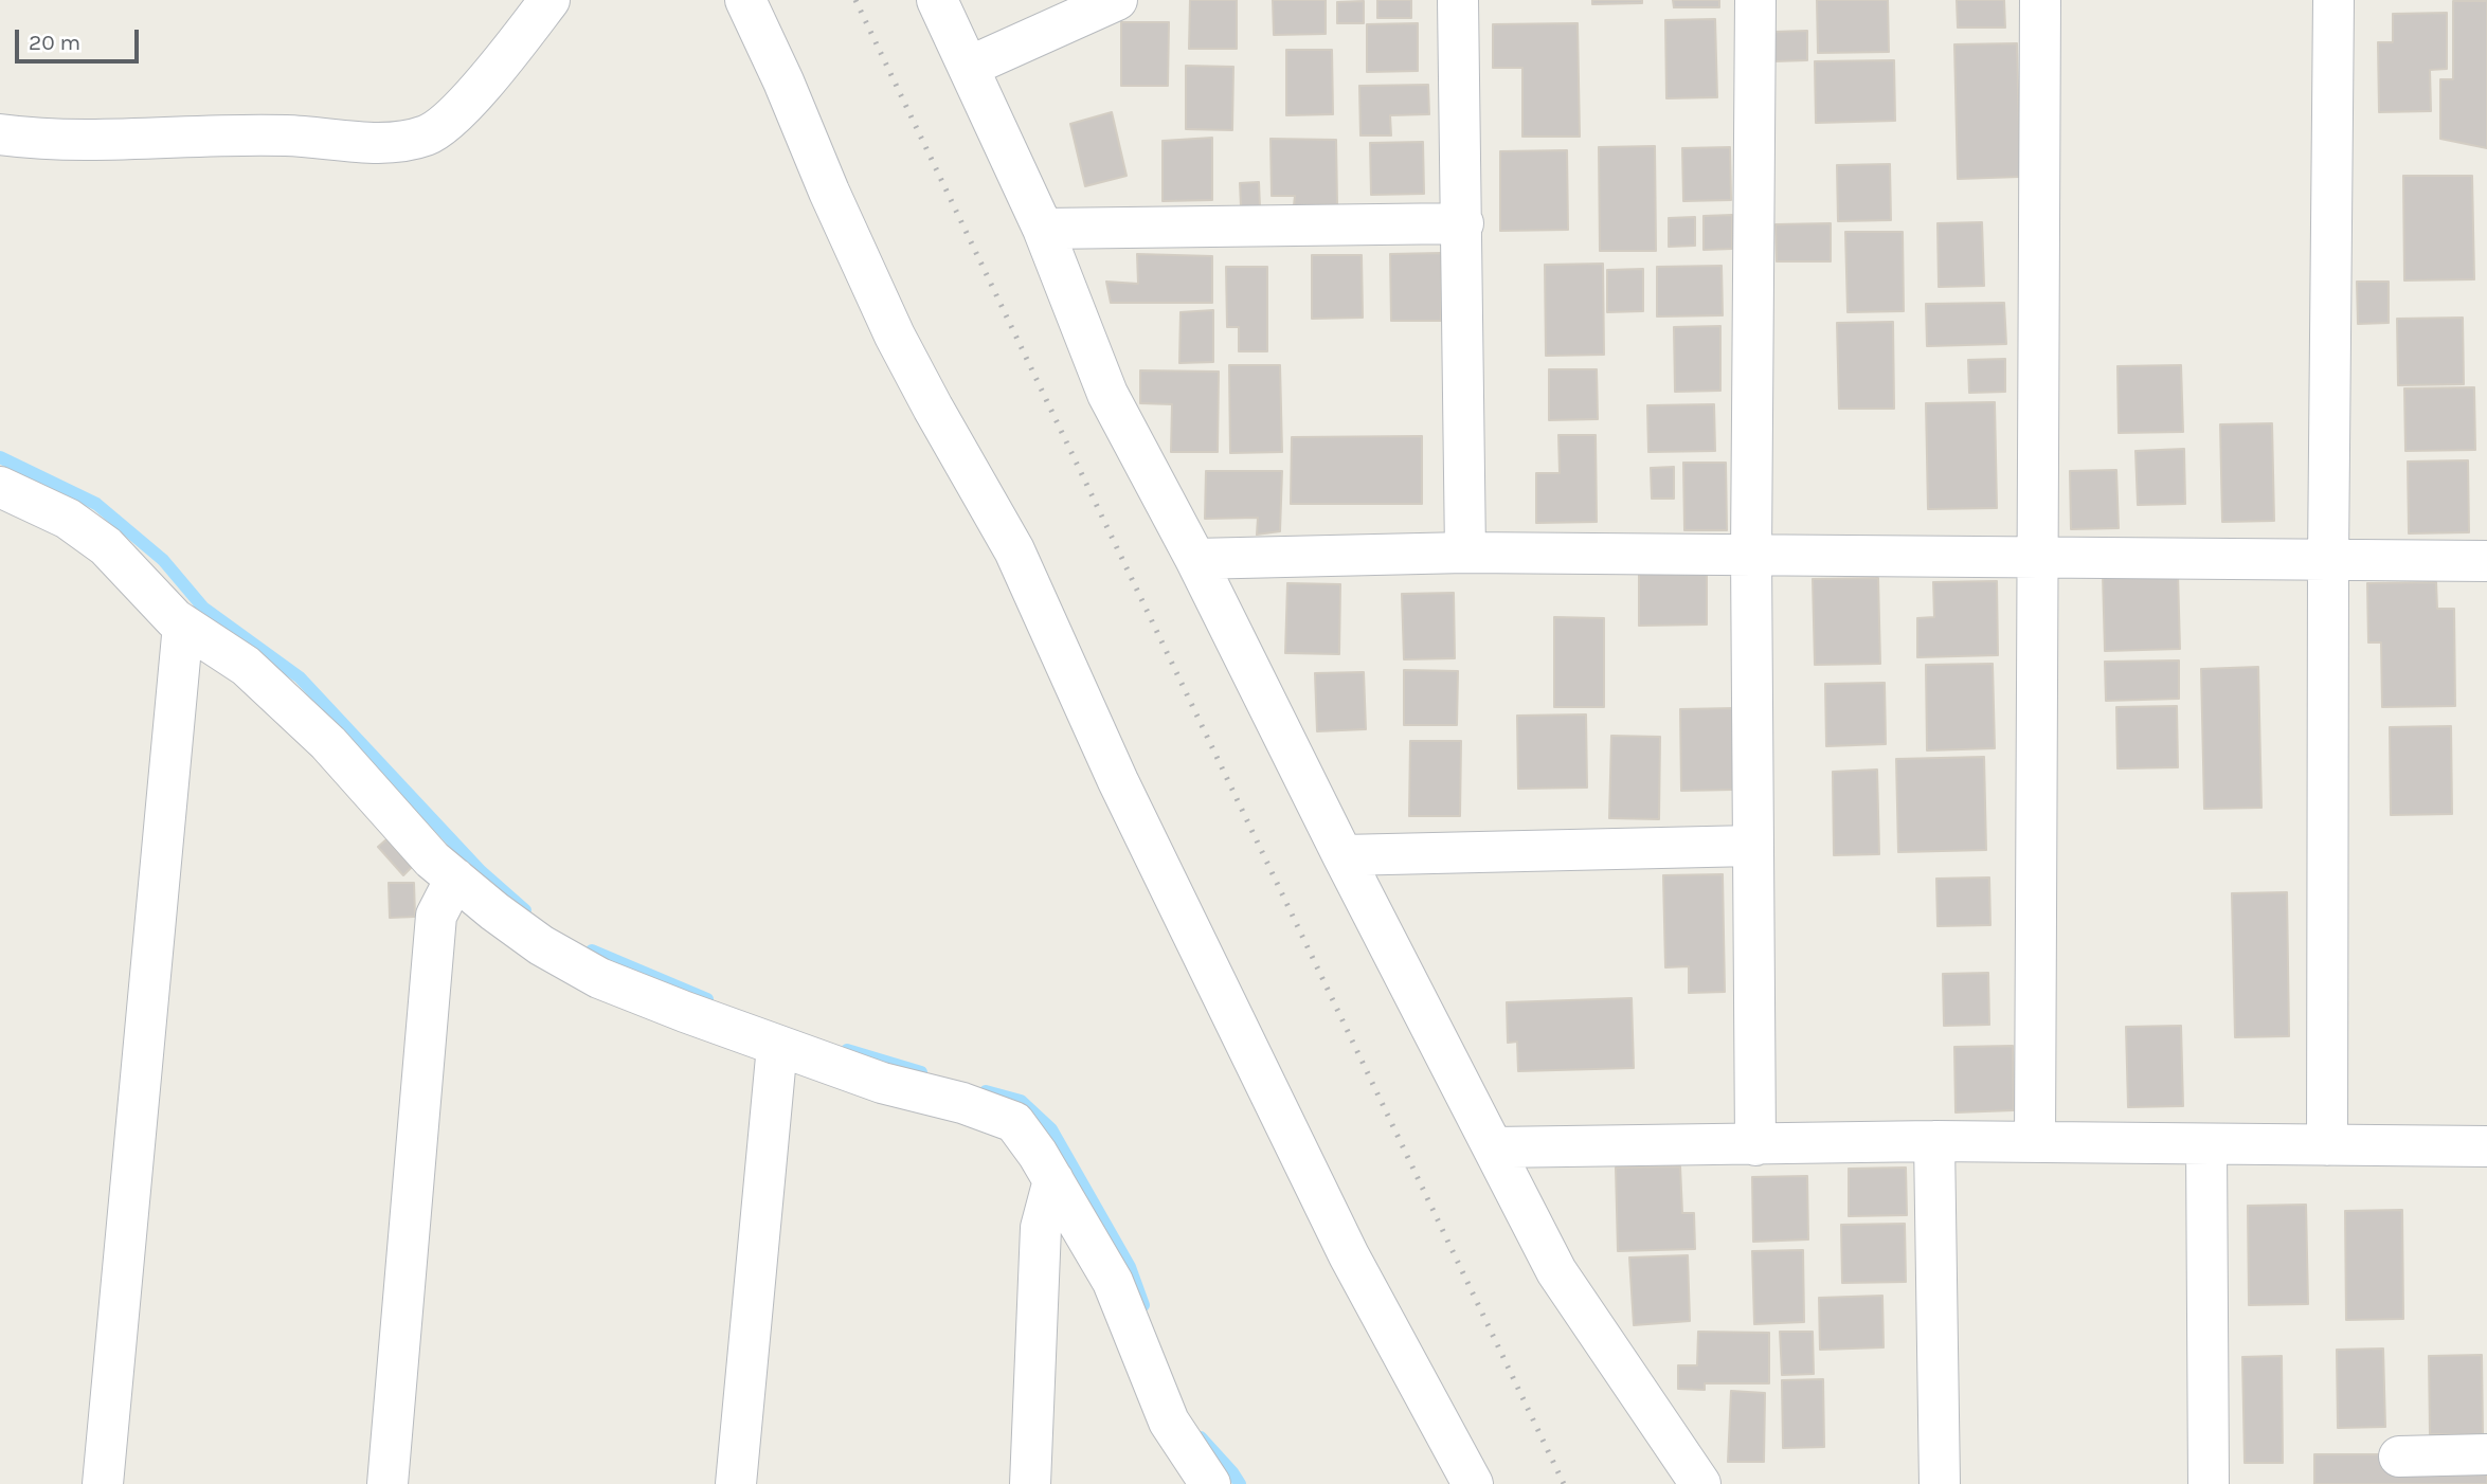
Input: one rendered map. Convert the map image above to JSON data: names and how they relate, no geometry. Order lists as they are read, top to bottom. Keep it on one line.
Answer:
{"scale_bar":"20 m"}
